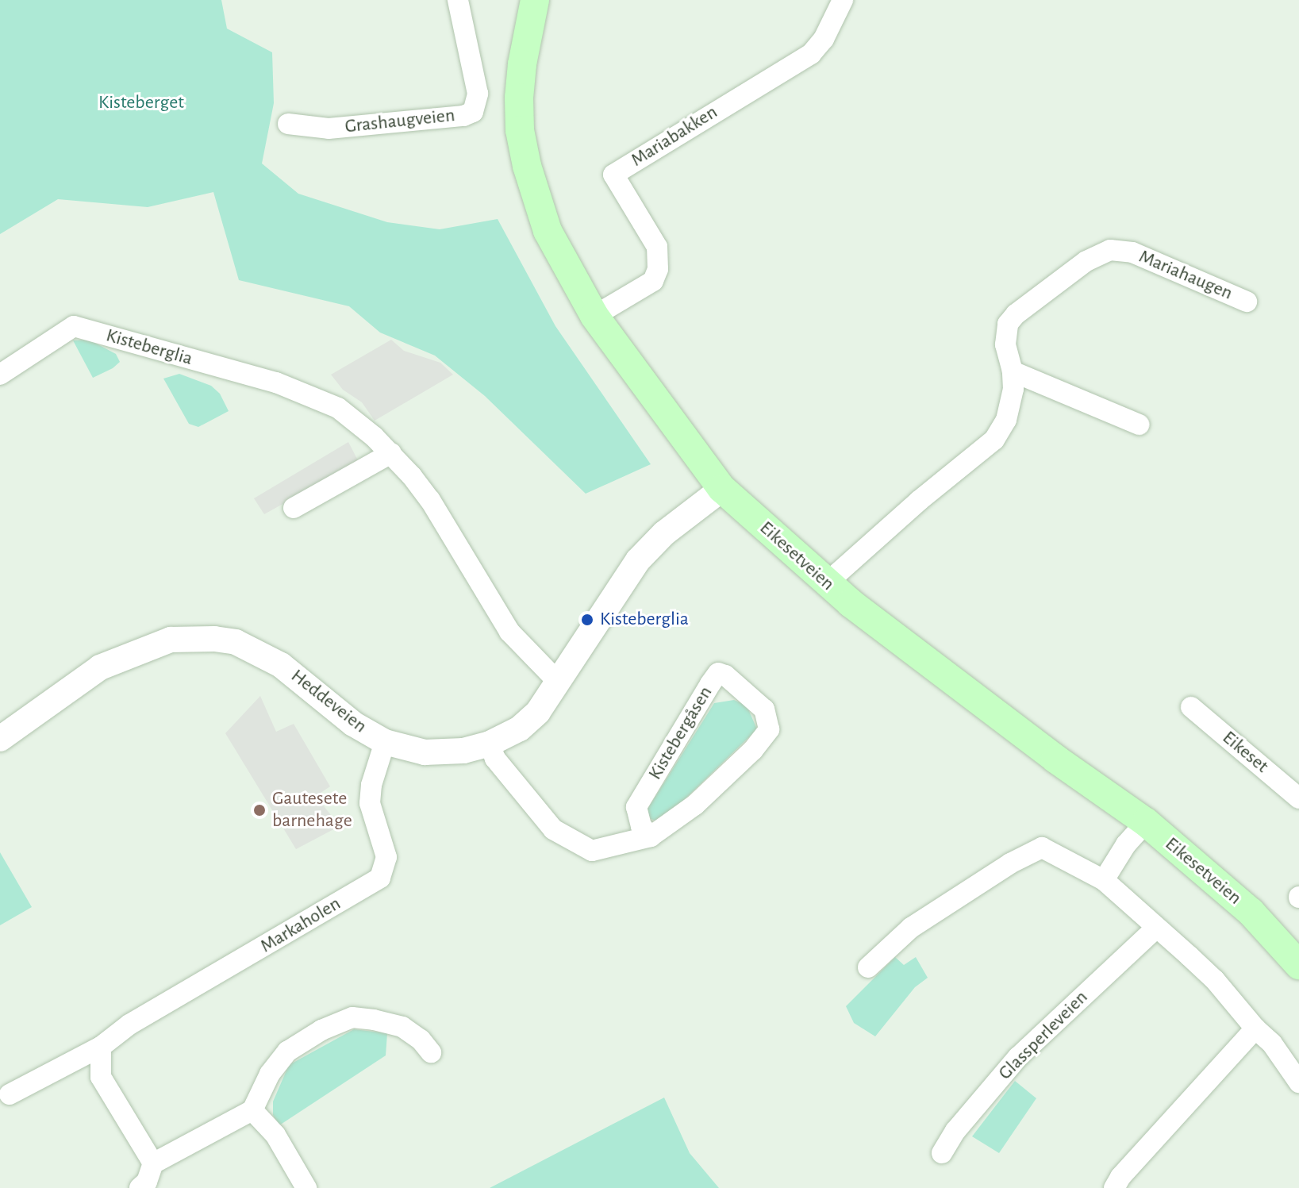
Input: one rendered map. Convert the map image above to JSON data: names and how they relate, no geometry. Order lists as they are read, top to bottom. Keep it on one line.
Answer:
{"streets":{"main road":["Eikesetveien"],"street":["Grashaugveien","Mariabakken","Mariahaugen","Kisteberglia","Heddeveien","Kistebergåsen","Eikeset","Markaholen","Glassperleveien"]},"crossings":[["Mariabakken","Eikesetveien"],["Mariahaugen","Eikesetveien"],["Kisteberglia","Heddeveien"],["Eikesetveien","Heddeveien"],["Heddeveien","Kistebergåsen"],["Heddeveien","Markaholen"]],"parks":["Kisteberget"],"places":["Kisteberglia","Gautesete barnehage"]}
